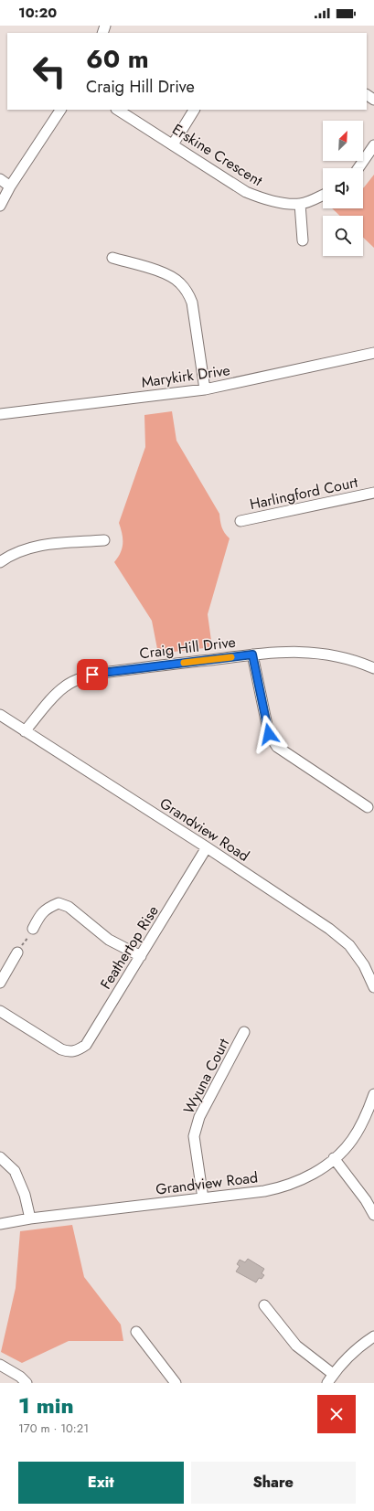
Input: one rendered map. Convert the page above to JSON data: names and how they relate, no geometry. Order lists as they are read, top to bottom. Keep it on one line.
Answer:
{"streets":{"street":["Erskine Crescent","Marykirk Drive","Harlingford Court","Craig Hill Drive","Grandview Road","Feathertop Rise","Wyuna Court"]},"crossings":[["Craig Hill Drive","Grandview Road"],["Grandview Road","Feathertop Rise"],["Grandview Road","Wyuna Court"]],"north":"top right","page":{"status":"10:20","turn":["60 m","Craig Hill Drive"],"heading":["1 min","170 m · 10:21"],"buttons":["Exit","Share"]}}
